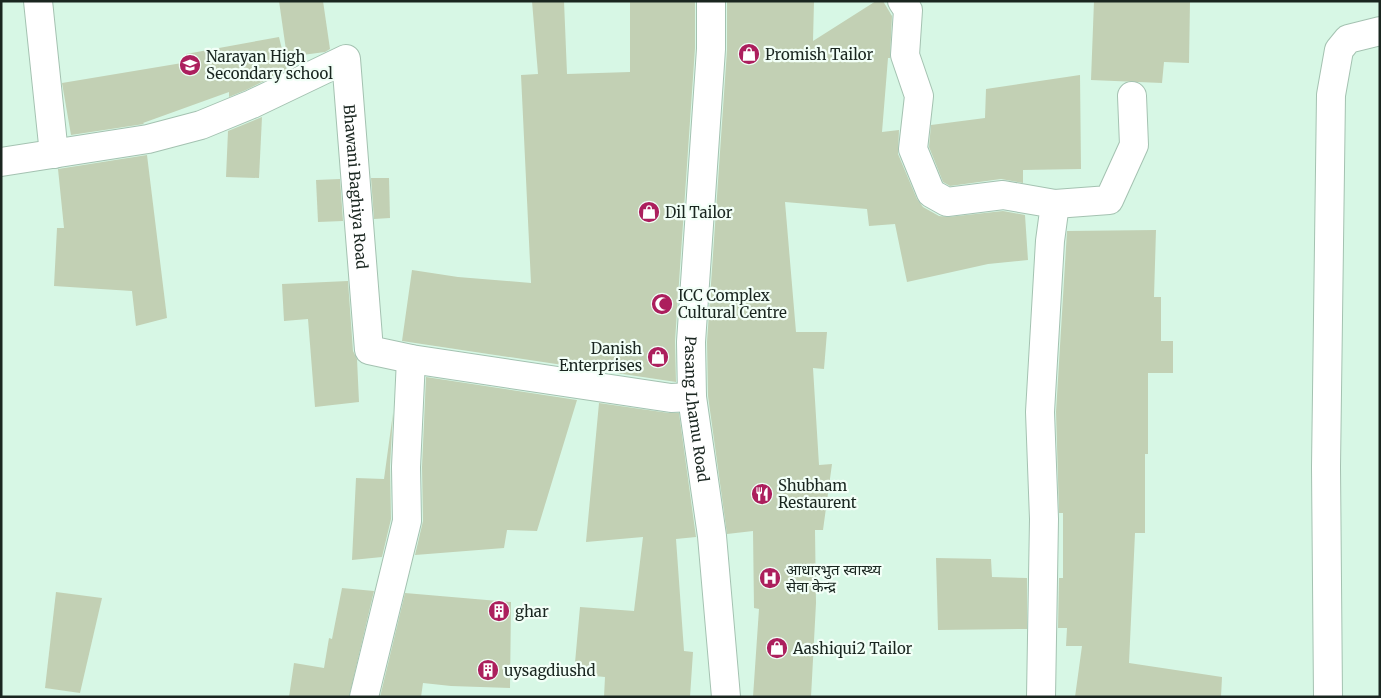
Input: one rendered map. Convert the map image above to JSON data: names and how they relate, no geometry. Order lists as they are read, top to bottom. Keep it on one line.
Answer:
{"streets":{"street":["Bhawani Baghiya Road","Pasang Lhamu Road"]},"crossings":[["Bhawani Baghiya Road","Pasang Lhamu Road"]],"places":{"shop":["Promish Tailor","Dil Tailor","Danish Enterprises","Aashiqui2 Tailor"],"school or university":["Narayan High Secondary school"],"mosque":["ICC Complex Cultural Centre"],"restaurant":["Shubham Restaurent"],"hospital":["आधारभुत स्वास्थ्य सेवा केन्द्र"],"building":["ghar","uysagdiushd"]}}
